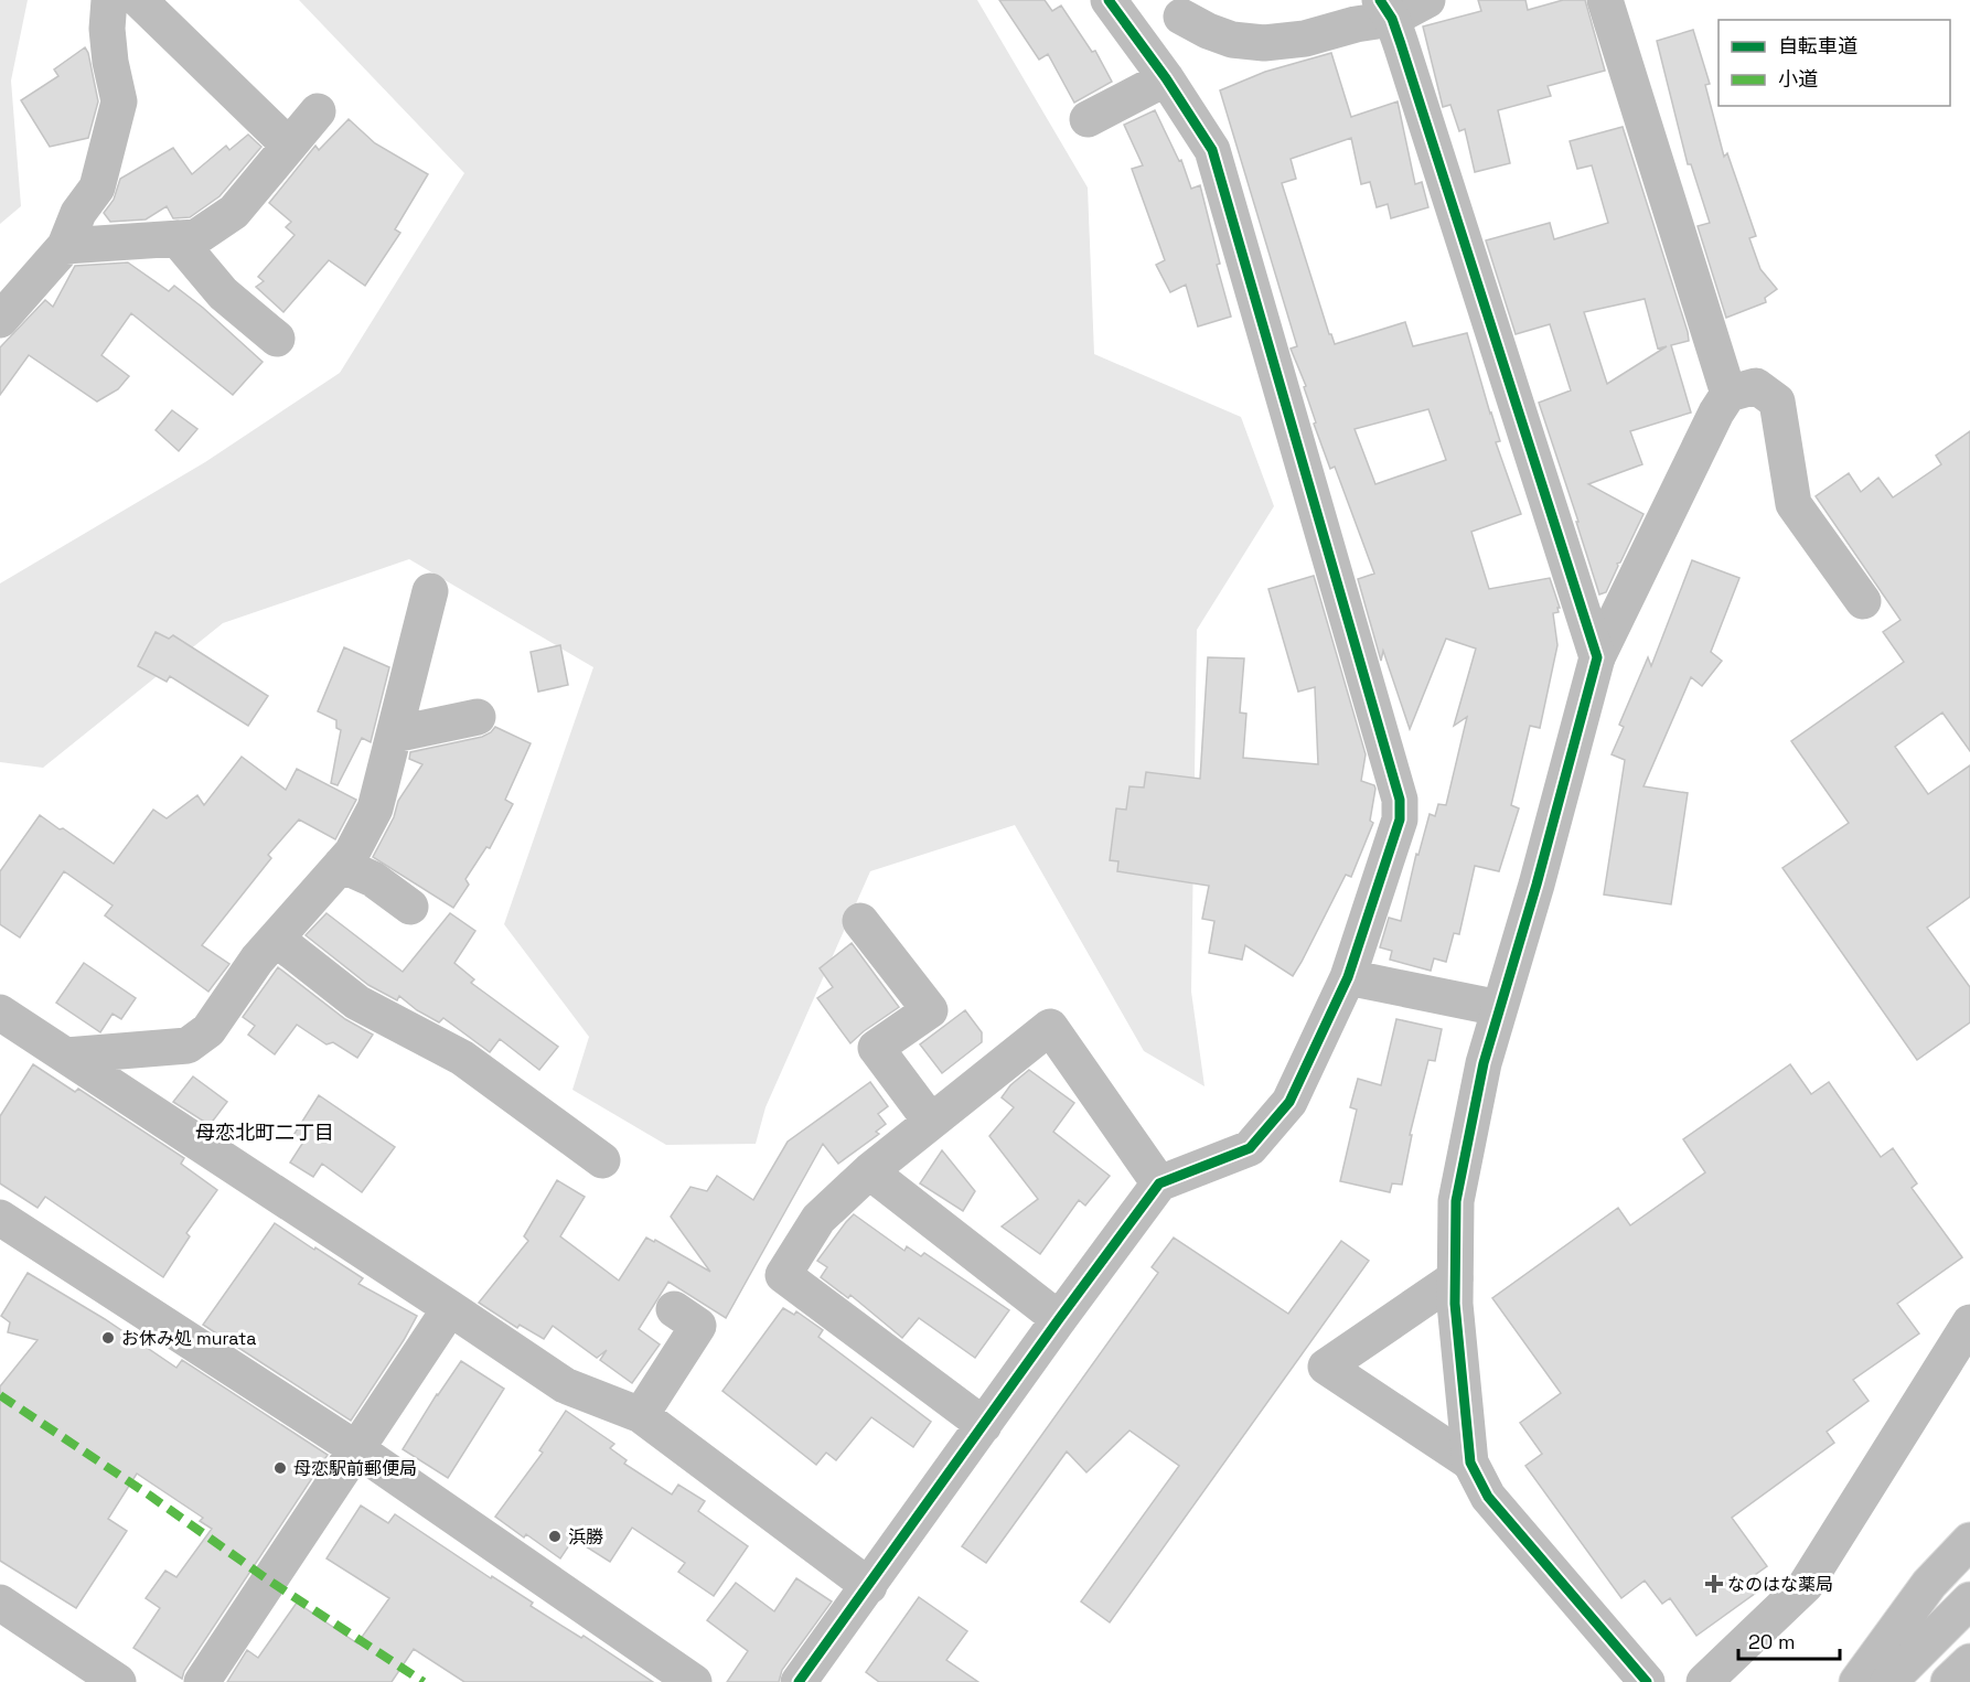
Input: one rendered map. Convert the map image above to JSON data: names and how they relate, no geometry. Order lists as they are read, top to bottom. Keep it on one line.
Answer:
{"districts":["母恋北町二丁目"],"places":{"other":["お休み処 murata","母恋駅前郵便局","浜勝"],"health":["なのはな薬局"]},"legend":["自転車道","小道"],"scale_bar":"20 m"}
